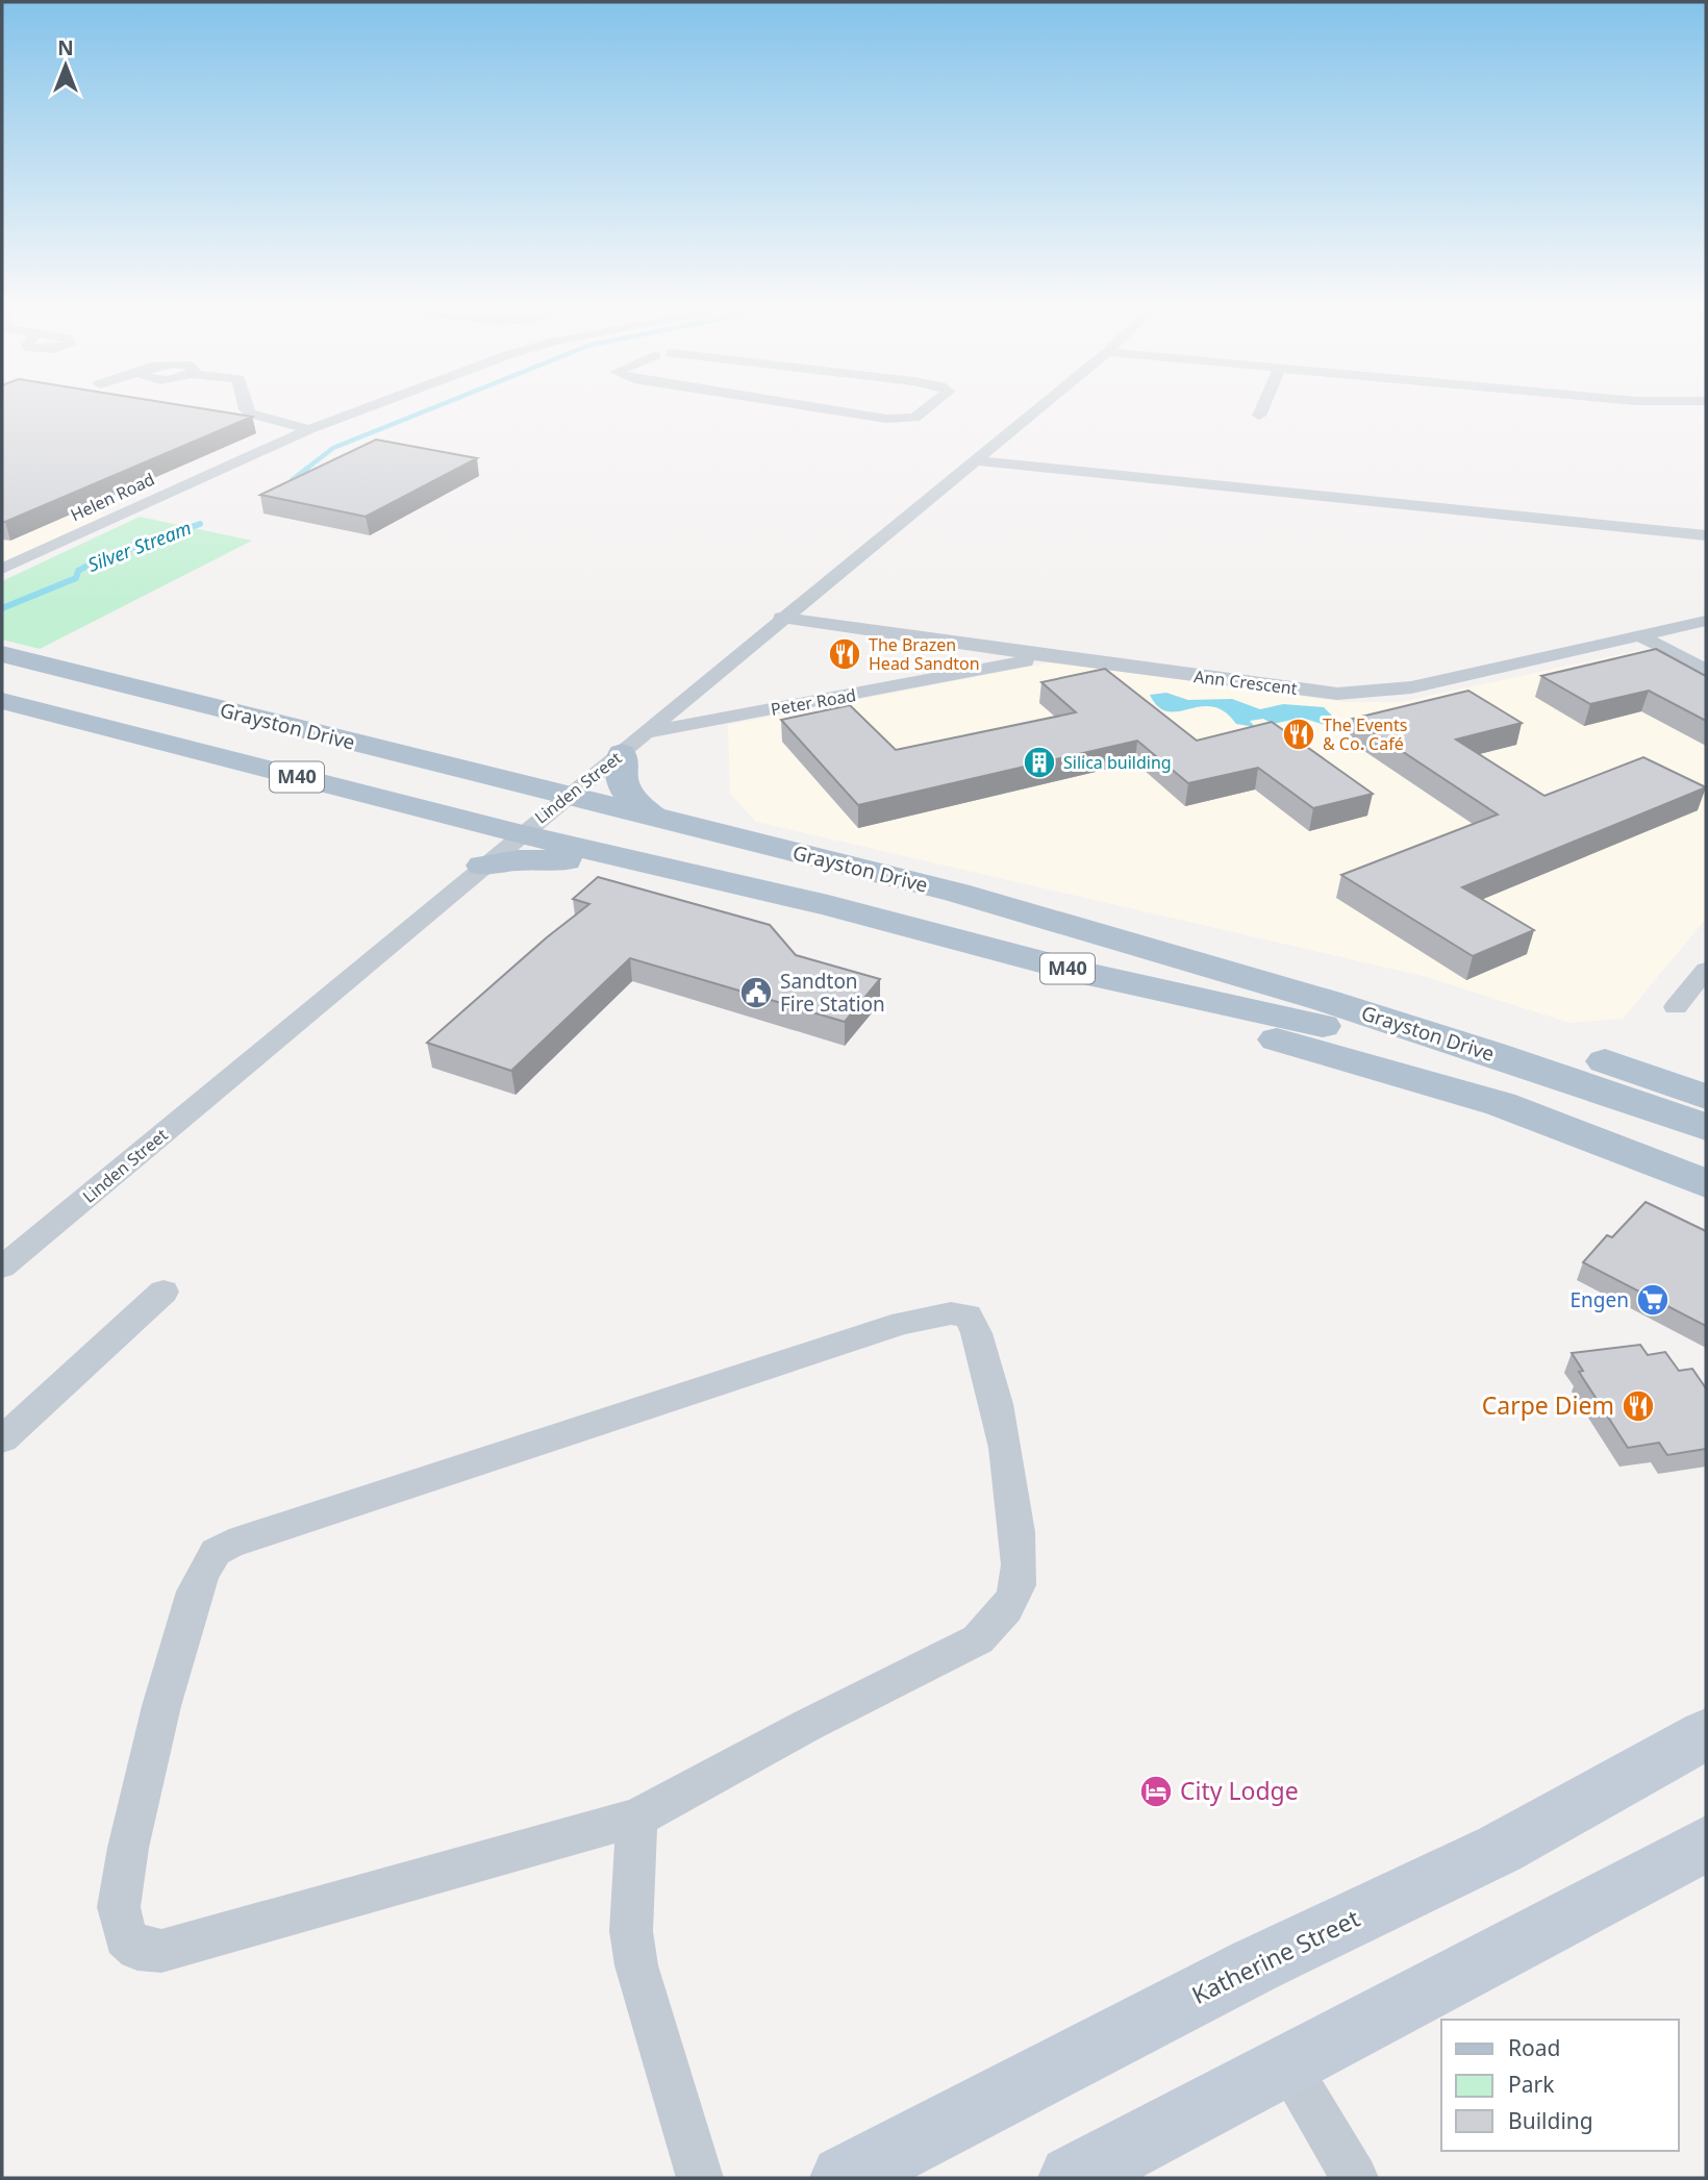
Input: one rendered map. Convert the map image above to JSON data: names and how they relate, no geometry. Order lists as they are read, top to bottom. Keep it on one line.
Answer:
{"streets":{"main road":["Grayston Drive","M40","Katherine Street"],"street":["Helen Road","Ann Crescent","Peter Road","Linden Street"]},"crossings":[["Ann Crescent","Peter Road"],["Ann Crescent","Linden Street"],["Peter Road","Linden Street"],["Grayston Drive","Linden Street"]],"water":["Silver Stream"],"places":{"restaurant":["The Brazen Head Sandton","The Events & Co. Café","Carpe Diem"],"building":["Silica building"],"public building":["Sandton Fire Station"],"supermarket":["Engen"],"hotel":["City Lodge"]},"legend":["Road","Park","Building"],"north":"top"}
